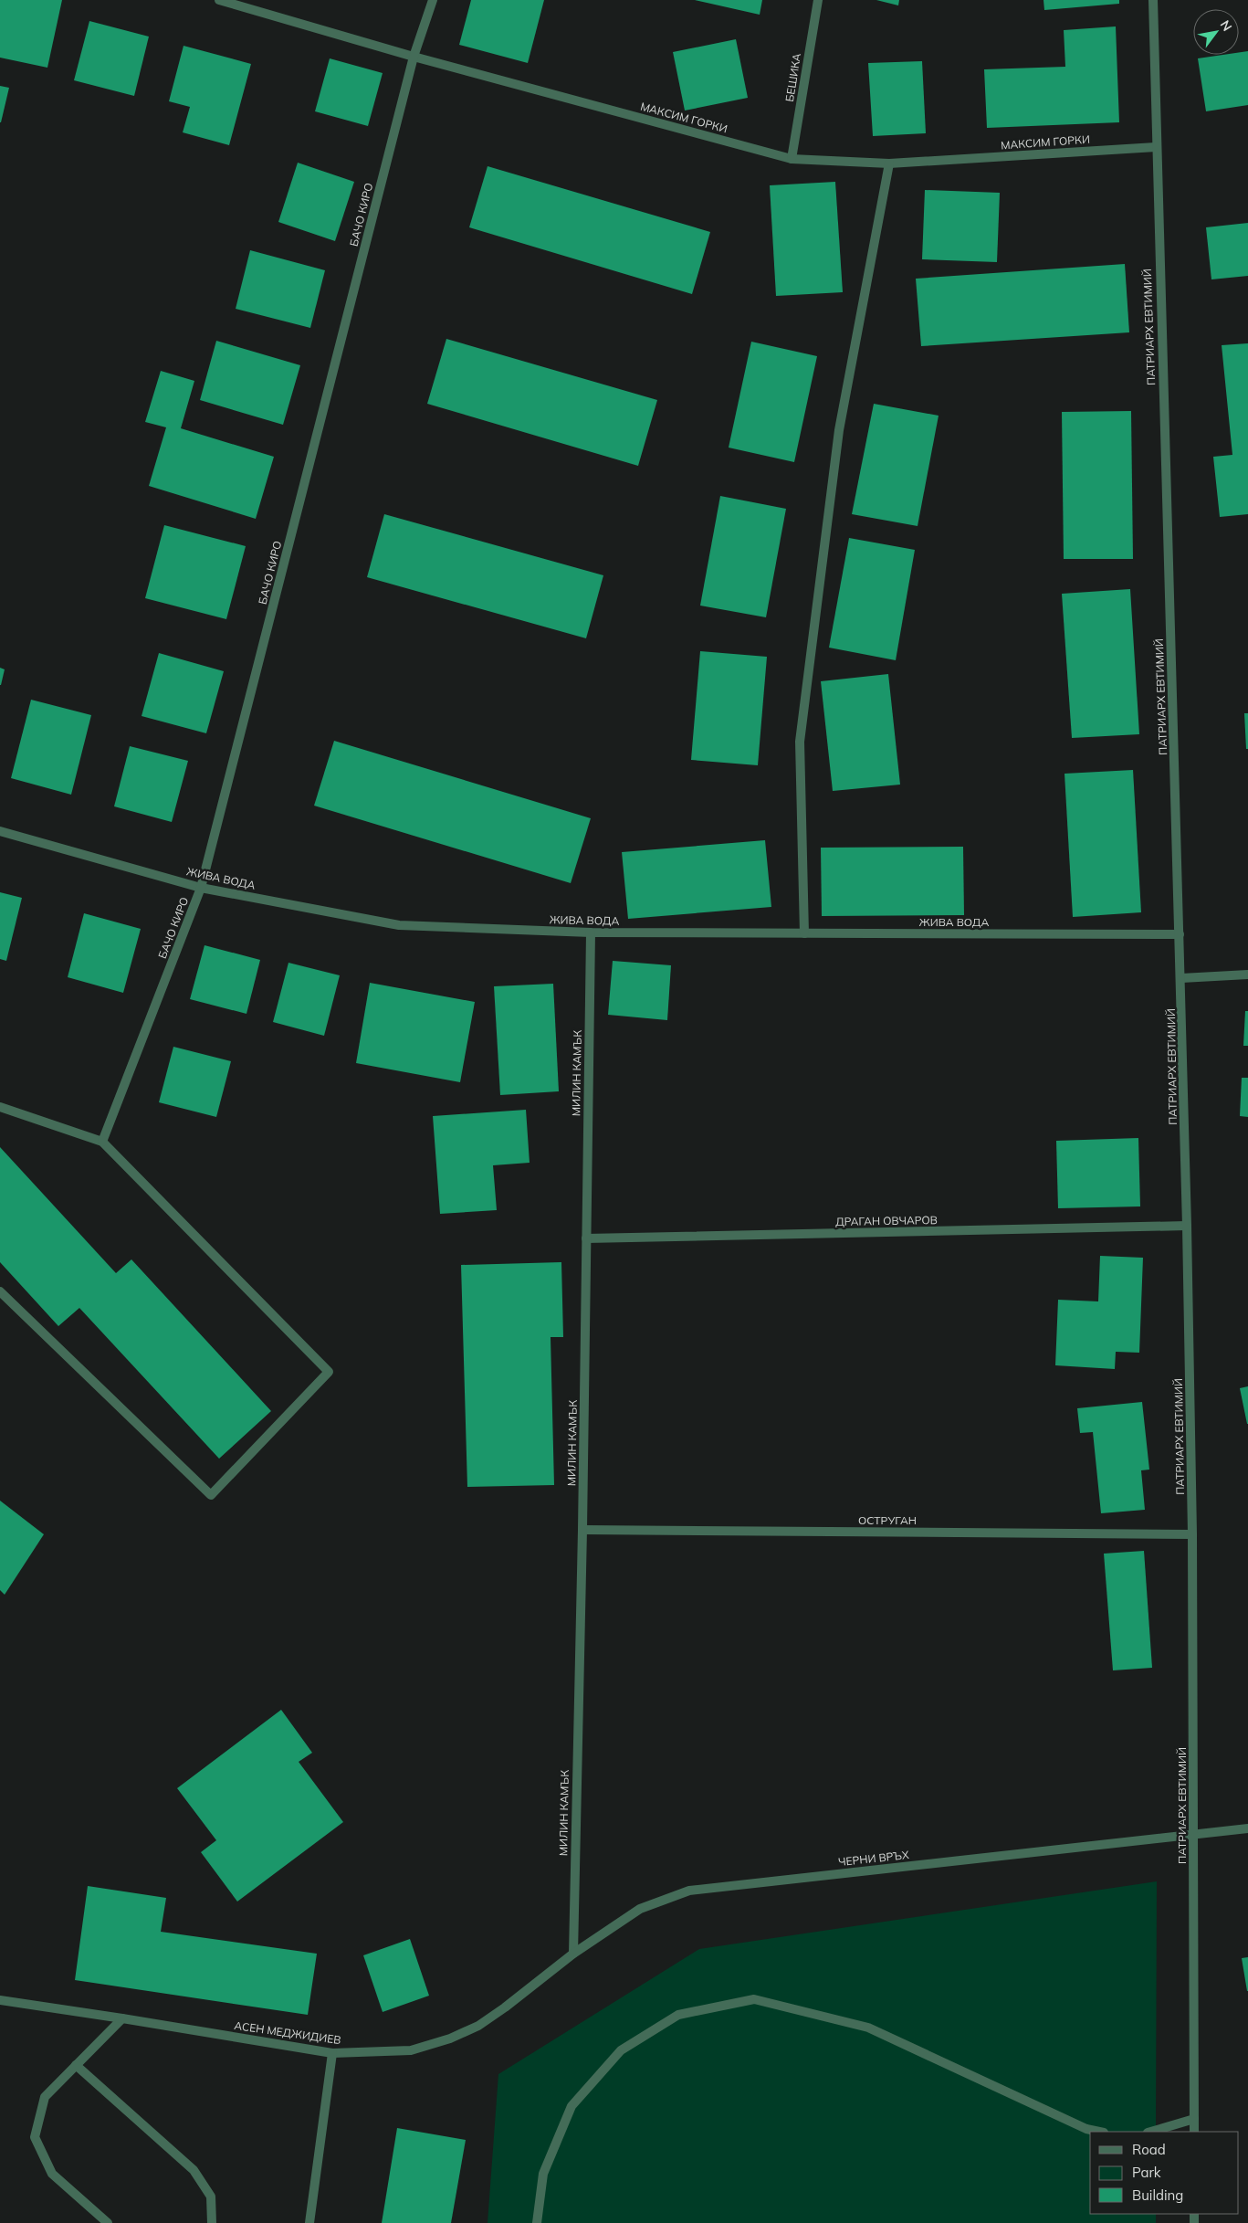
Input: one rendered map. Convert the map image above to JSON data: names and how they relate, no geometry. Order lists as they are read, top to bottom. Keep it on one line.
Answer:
{"streets":{"street":["БЕШИКА","МАКСИМ ГОРКИ","БАЧО КИРО","ПАТРИАРХ ЕВТИМИЙ","ЖИВА ВОДА","МИЛИН КАМЪК","ДРАГАН ОВЧАРОВ","ОСТРУГАН","ЧЕРНИ ВРЪХ","АСЕН МЕДЖИДИЕВ"]},"crossings":[["БЕШИКА","МАКСИМ ГОРКИ"],["МАКСИМ ГОРКИ","БАЧО КИРО"],["МАКСИМ ГОРКИ","ПАТРИАРХ ЕВТИМИЙ"],["БАЧО КИРО","ЖИВА ВОДА"],["ПАТРИАРХ ЕВТИМИЙ","ЖИВА ВОДА"],["ПАТРИАРХ ЕВТИМИЙ","ДРАГАН ОВЧАРОВ"],["ПАТРИАРХ ЕВТИМИЙ","ОСТРУГАН"],["ПАТРИАРХ ЕВТИМИЙ","ЧЕРНИ ВРЪХ"],["ЖИВА ВОДА","МИЛИН КАМЪК"],["МИЛИН КАМЪК","ДРАГАН ОВЧАРОВ"],["МИЛИН КАМЪК","ОСТРУГАН"],["МИЛИН КАМЪК","ЧЕРНИ ВРЪХ"],["МИЛИН КАМЪК","АСЕН МЕДЖИДИЕВ"],["ЧЕРНИ ВРЪХ","АСЕН МЕДЖИДИЕВ"]],"legend":["Road","Park","Building"],"north":"top right"}
